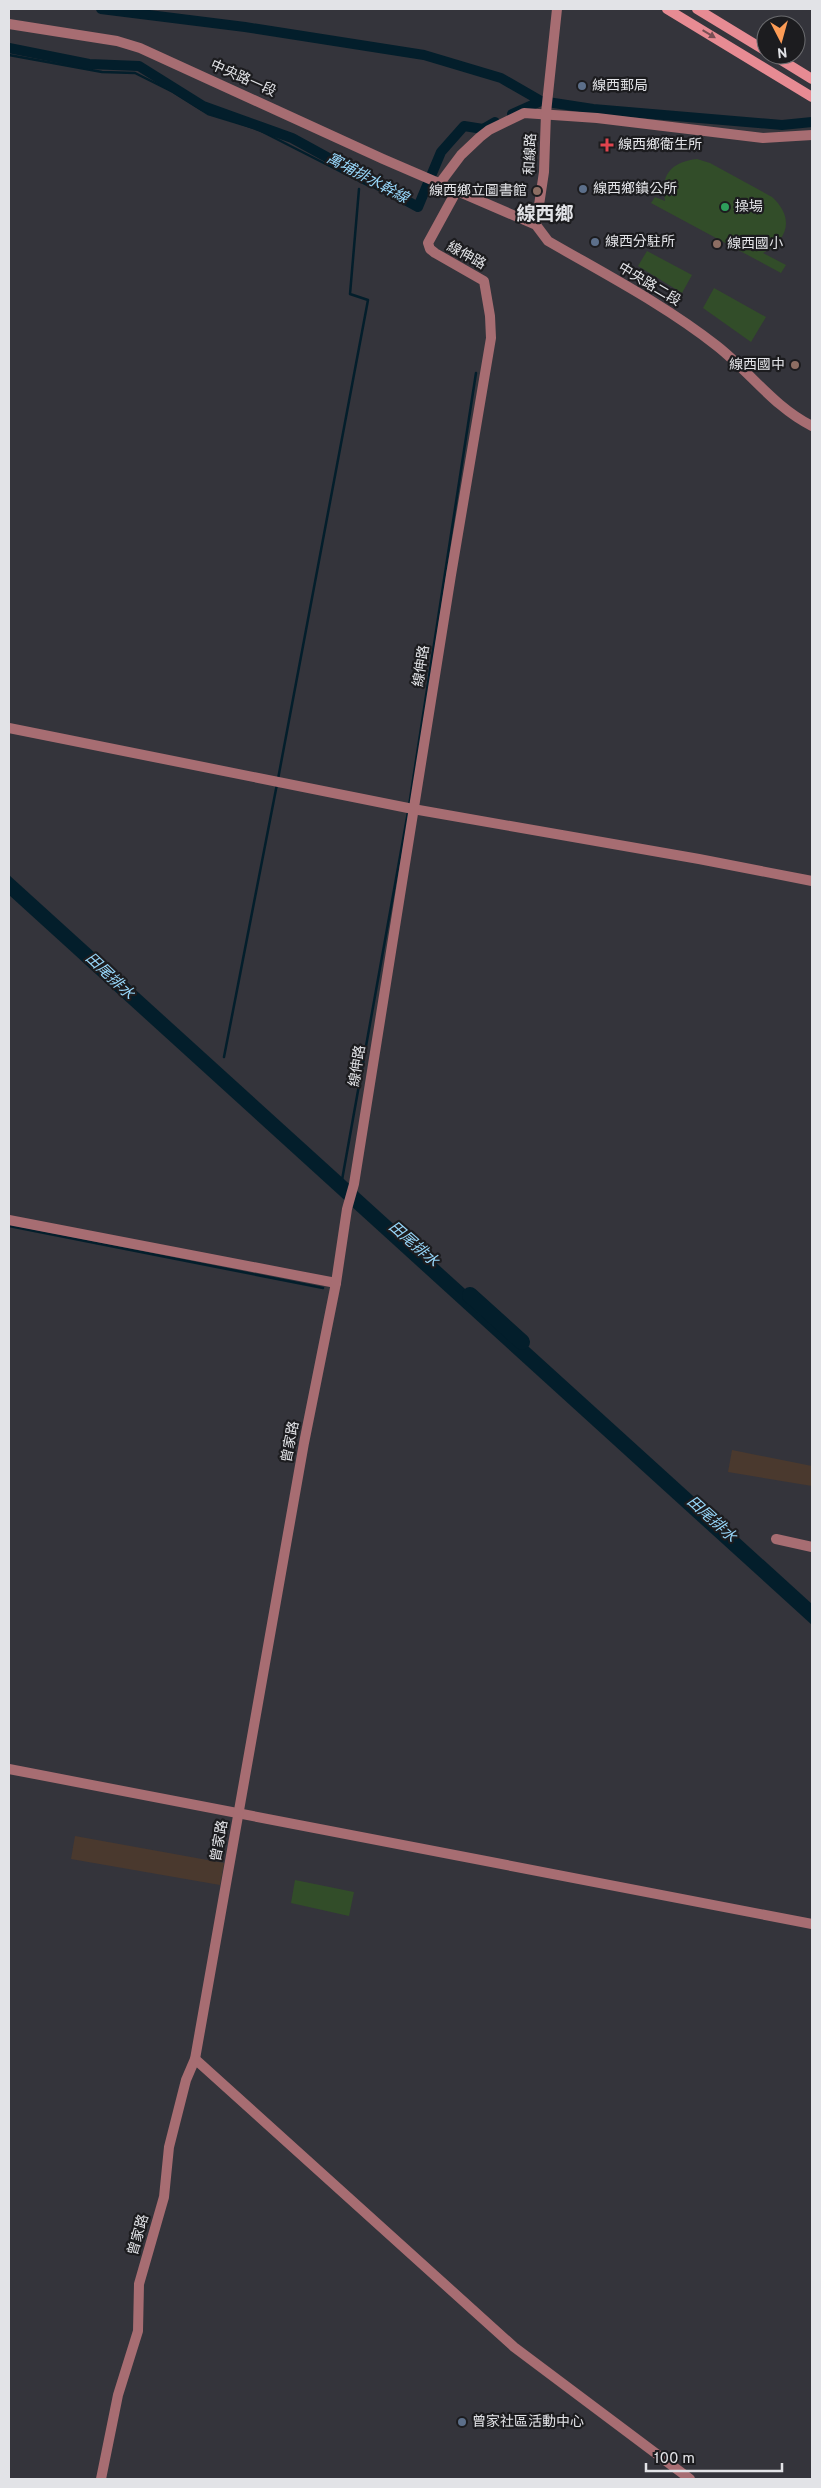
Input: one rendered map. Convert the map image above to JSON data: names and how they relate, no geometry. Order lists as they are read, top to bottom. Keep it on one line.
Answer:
{"streets":{"street":["中央路一段","和線路","線伸路","中央路二段","曾家路"]},"crossings":[["中央路一段","線伸路"],["中央路一段","中央路二段"],["和線路","中央路二段"],["線伸路","中央路二段"],["線伸路","曾家路"]],"districts":["線西鄉"],"water":["寓埔排水幹線","田尾排水"],"places":{"other":["線西郵局","線西鄉鎮公所","線西鄉立圖書館","操場","線西分駐所","線西國小","線西國中","曾家社區活動中心"],"health":["線西鄉衛生所"]},"scale_bar":"100 m","north":"bottom"}
